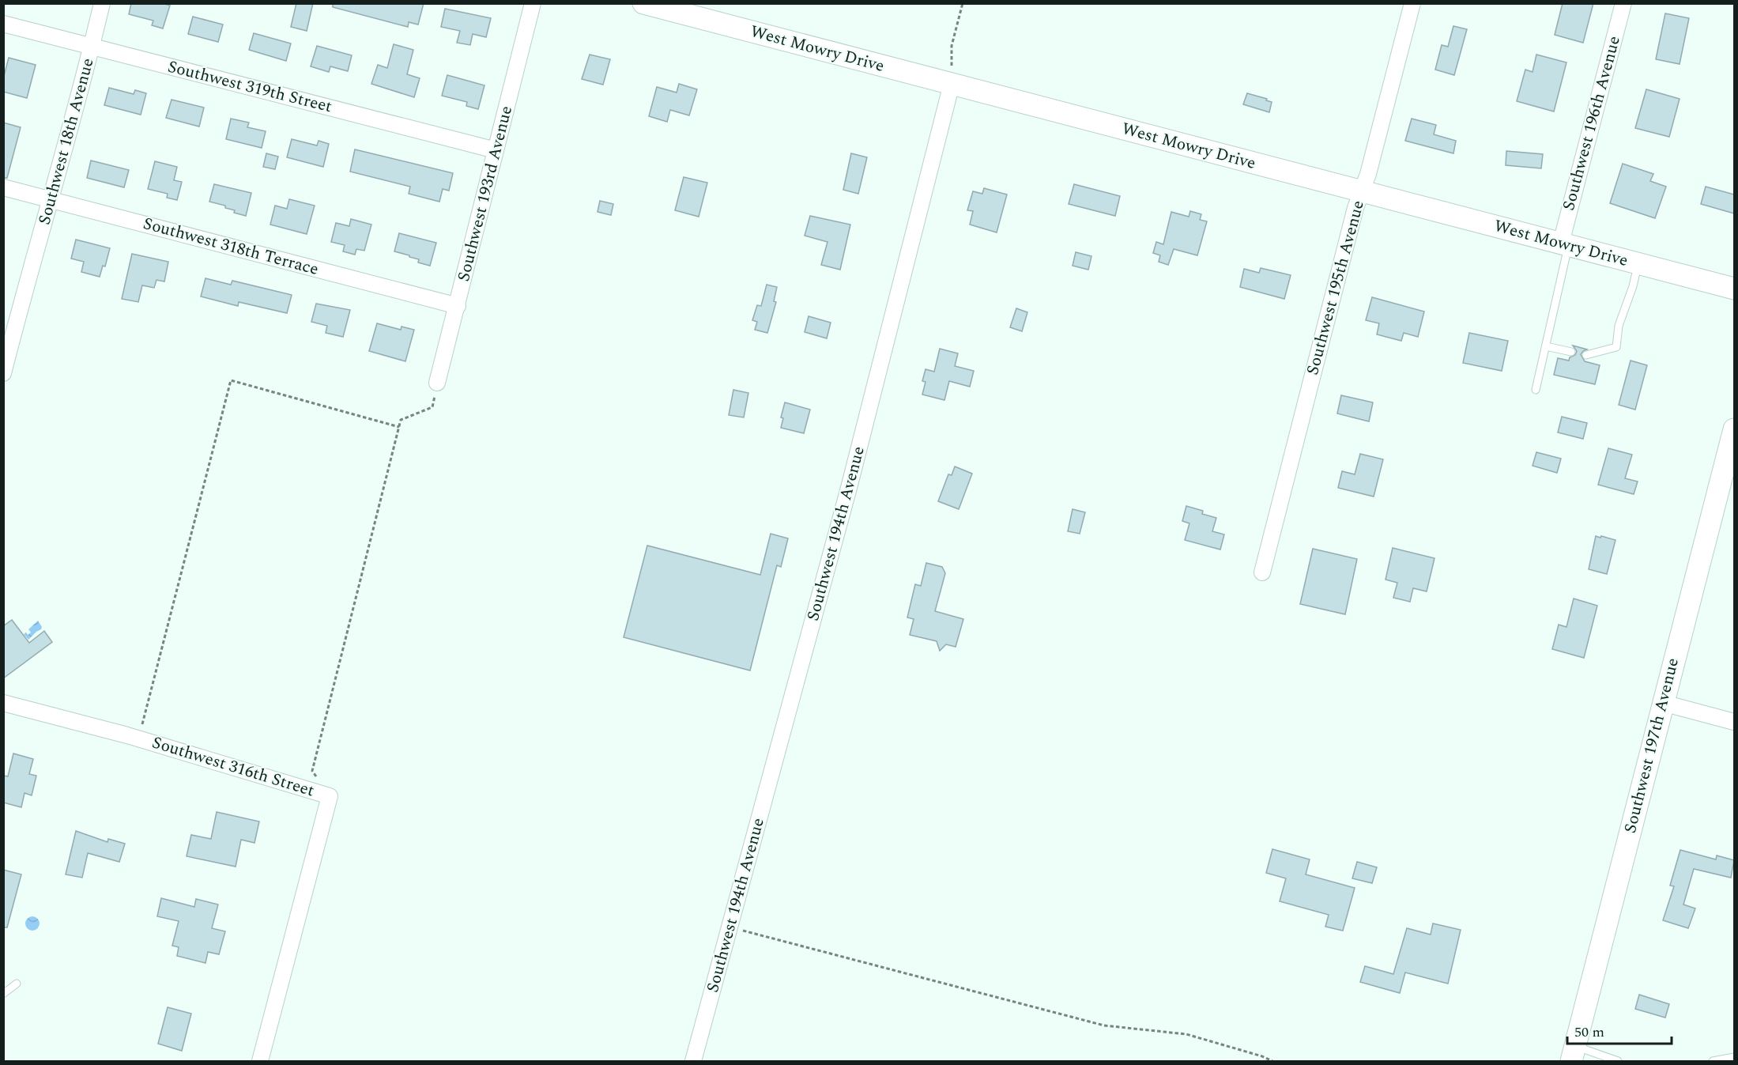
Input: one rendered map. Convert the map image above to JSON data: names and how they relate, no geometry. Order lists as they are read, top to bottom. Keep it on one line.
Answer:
{"streets":{"street":["West Mowry Drive","Southwest 319th Street","Southwest 196th Avenue","Southwest 18th Avenue","Southwest 193rd Avenue","Southwest 318th Terrace","Southwest 195th Avenue","Southwest 194th Avenue","Southwest 197th Avenue","Southwest 316th Street"]},"crossings":[["West Mowry Drive","Southwest 196th Avenue"],["West Mowry Drive","Southwest 195th Avenue"],["West Mowry Drive","Southwest 194th Avenue"],["Southwest 319th Street","Southwest 18th Avenue"],["Southwest 319th Street","Southwest 193rd Avenue"],["Southwest 18th Avenue","Southwest 318th Terrace"],["Southwest 193rd Avenue","Southwest 318th Terrace"]],"scale_bar":"50 m"}
